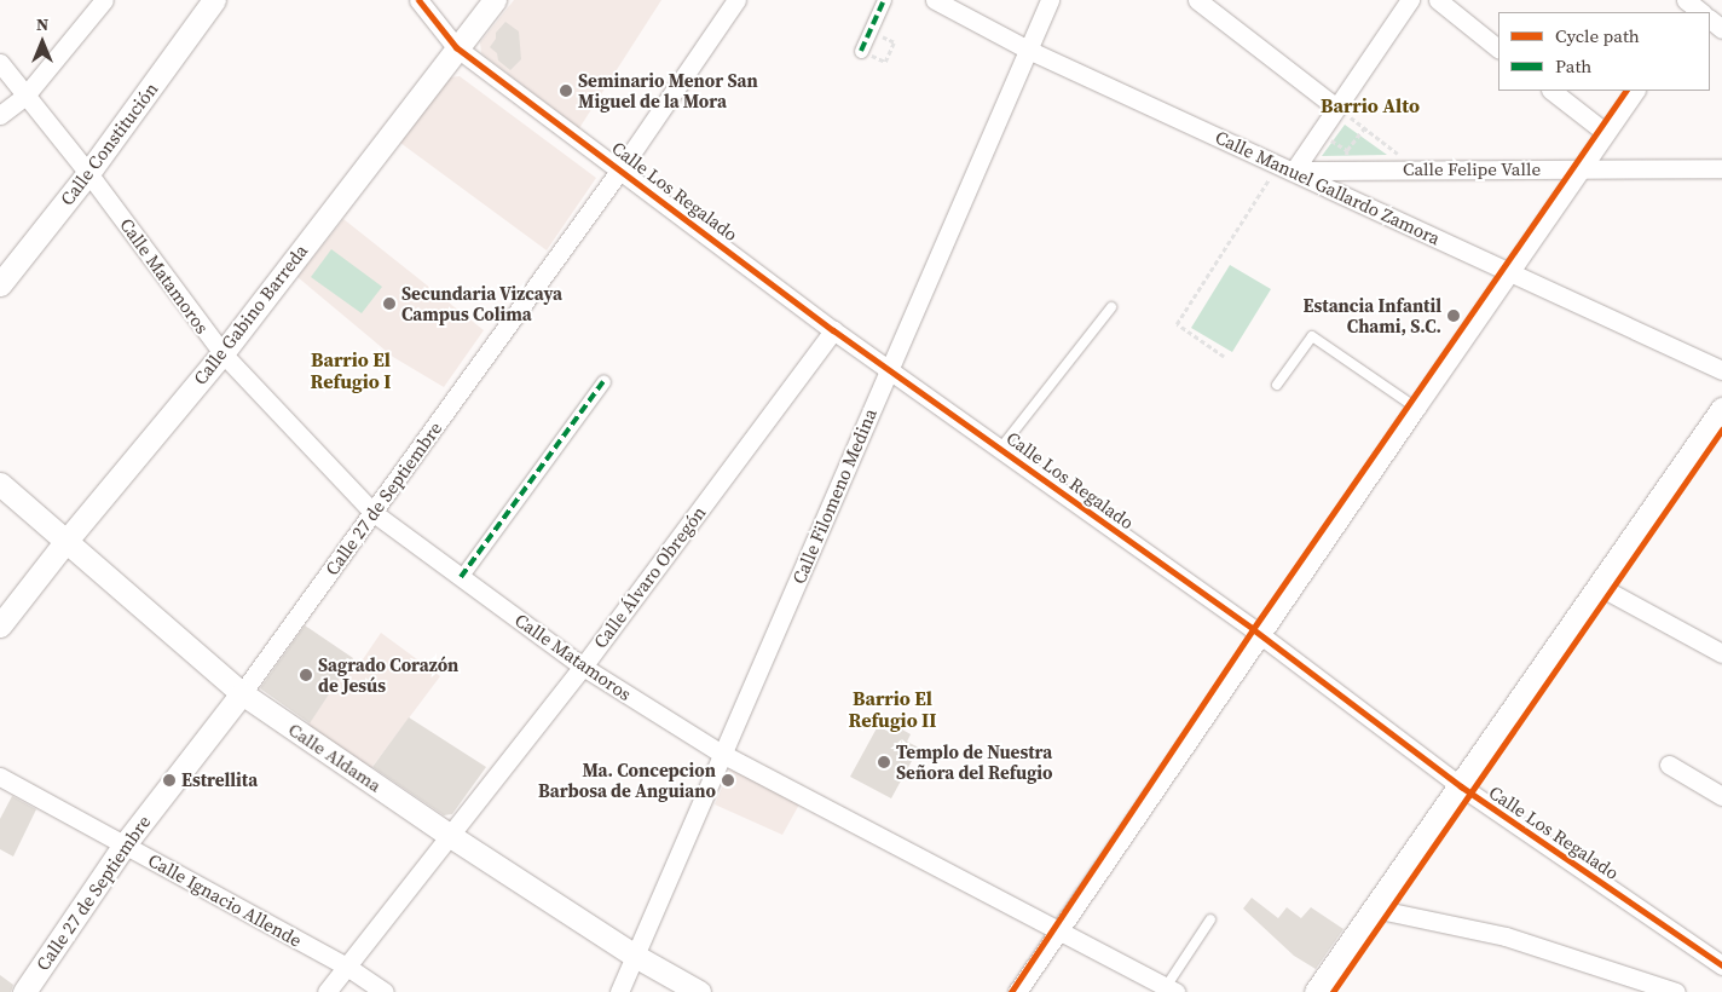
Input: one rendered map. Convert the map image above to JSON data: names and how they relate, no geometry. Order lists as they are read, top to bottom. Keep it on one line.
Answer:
{"streets":{"street":["Calle Constitución","Calle Felipe Valle","Calle Manuel Gallardo Zamora","Calle Los Regalado","Calle Matamoros","Calle Gabino Barreda","Calle Filomeno Medina","Calle 27 de Septiembre","Calle Álvaro Obregón","Calle Aldama","Calle Ignacio Allende"]},"crossings":[["Calle Constitución","Calle Matamoros"],["Calle Felipe Valle","Calle Manuel Gallardo Zamora"],["Calle Manuel Gallardo Zamora","Calle Filomeno Medina"],["Calle Los Regalado","Calle Gabino Barreda"],["Calle Los Regalado","Calle Filomeno Medina"],["Calle Los Regalado","Calle 27 de Septiembre"],["Calle Los Regalado","Calle Álvaro Obregón"],["Calle Matamoros","Calle Gabino Barreda"],["Calle Matamoros","Calle Filomeno Medina"],["Calle Matamoros","Calle 27 de Septiembre"],["Calle Matamoros","Calle Álvaro Obregón"],["Calle Gabino Barreda","Calle Aldama"],["Calle Filomeno Medina","Calle Aldama"],["Calle 27 de Septiembre","Calle Aldama"],["Calle 27 de Septiembre","Calle Ignacio Allende"],["Calle Álvaro Obregón","Calle Aldama"],["Calle Álvaro Obregón","Calle Ignacio Allende"]],"districts":["Barrio Alto","Barrio El Refugio I","Barrio El Refugio II"],"places":["Seminario Menor San Miguel de la Mora","Secundaria Vizcaya Campus Colima","Estancia Infantil Chami, S.C.","Sagrado Corazón de Jesús","Templo de Nuestra Señora del Refugio","Estrellita","Ma. Concepcion Barbosa de Anguiano"],"legend":["Cycle path","Path"],"north":"top"}
